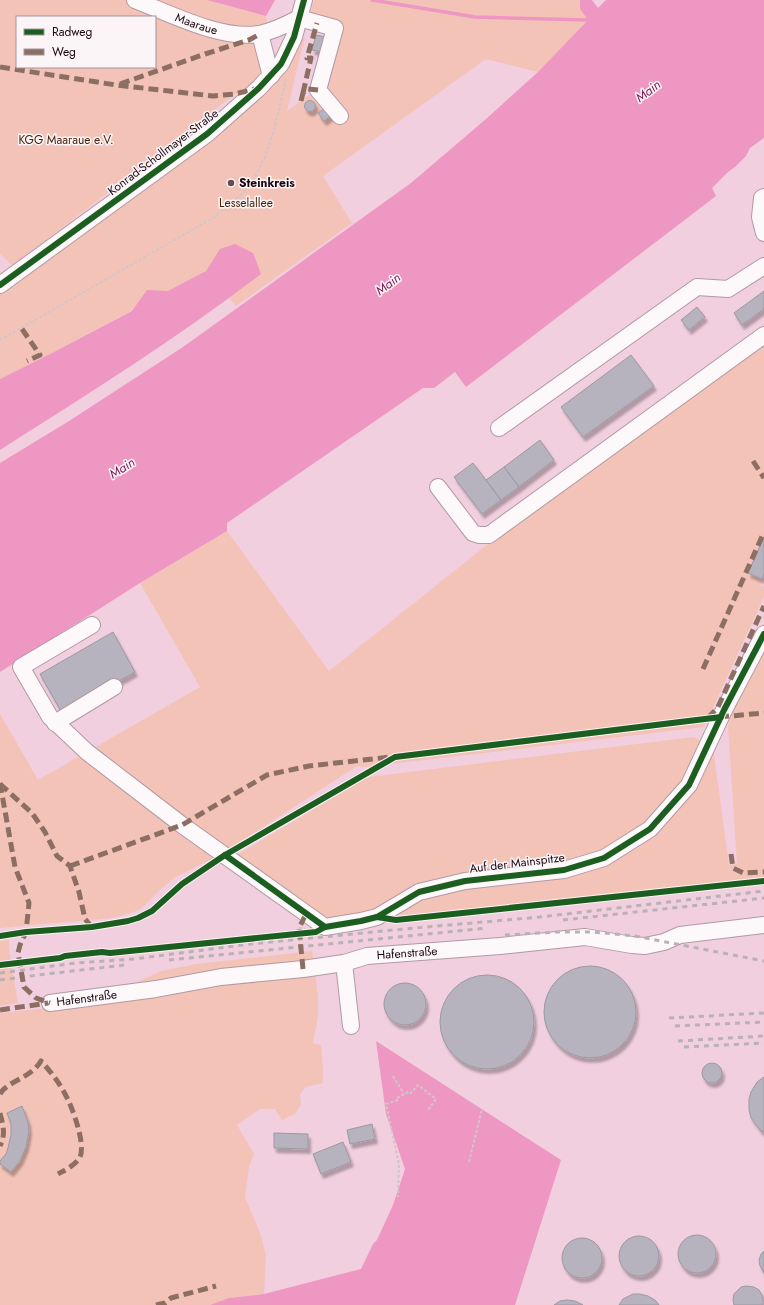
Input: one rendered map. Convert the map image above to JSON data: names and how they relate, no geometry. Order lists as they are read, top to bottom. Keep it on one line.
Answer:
{"streets":{"street":["Maaraue","Konrad-Schollmayer-Straße","Auf der Mainspitze","Hafenstraße"]},"crossings":[["Maaraue","Konrad-Schollmayer-Straße"]],"water":["Main"],"parks":["KGG Maaraue e.V.","Lesselallee"],"places":["Steinkreis"],"legend":["Radweg","Weg"]}
